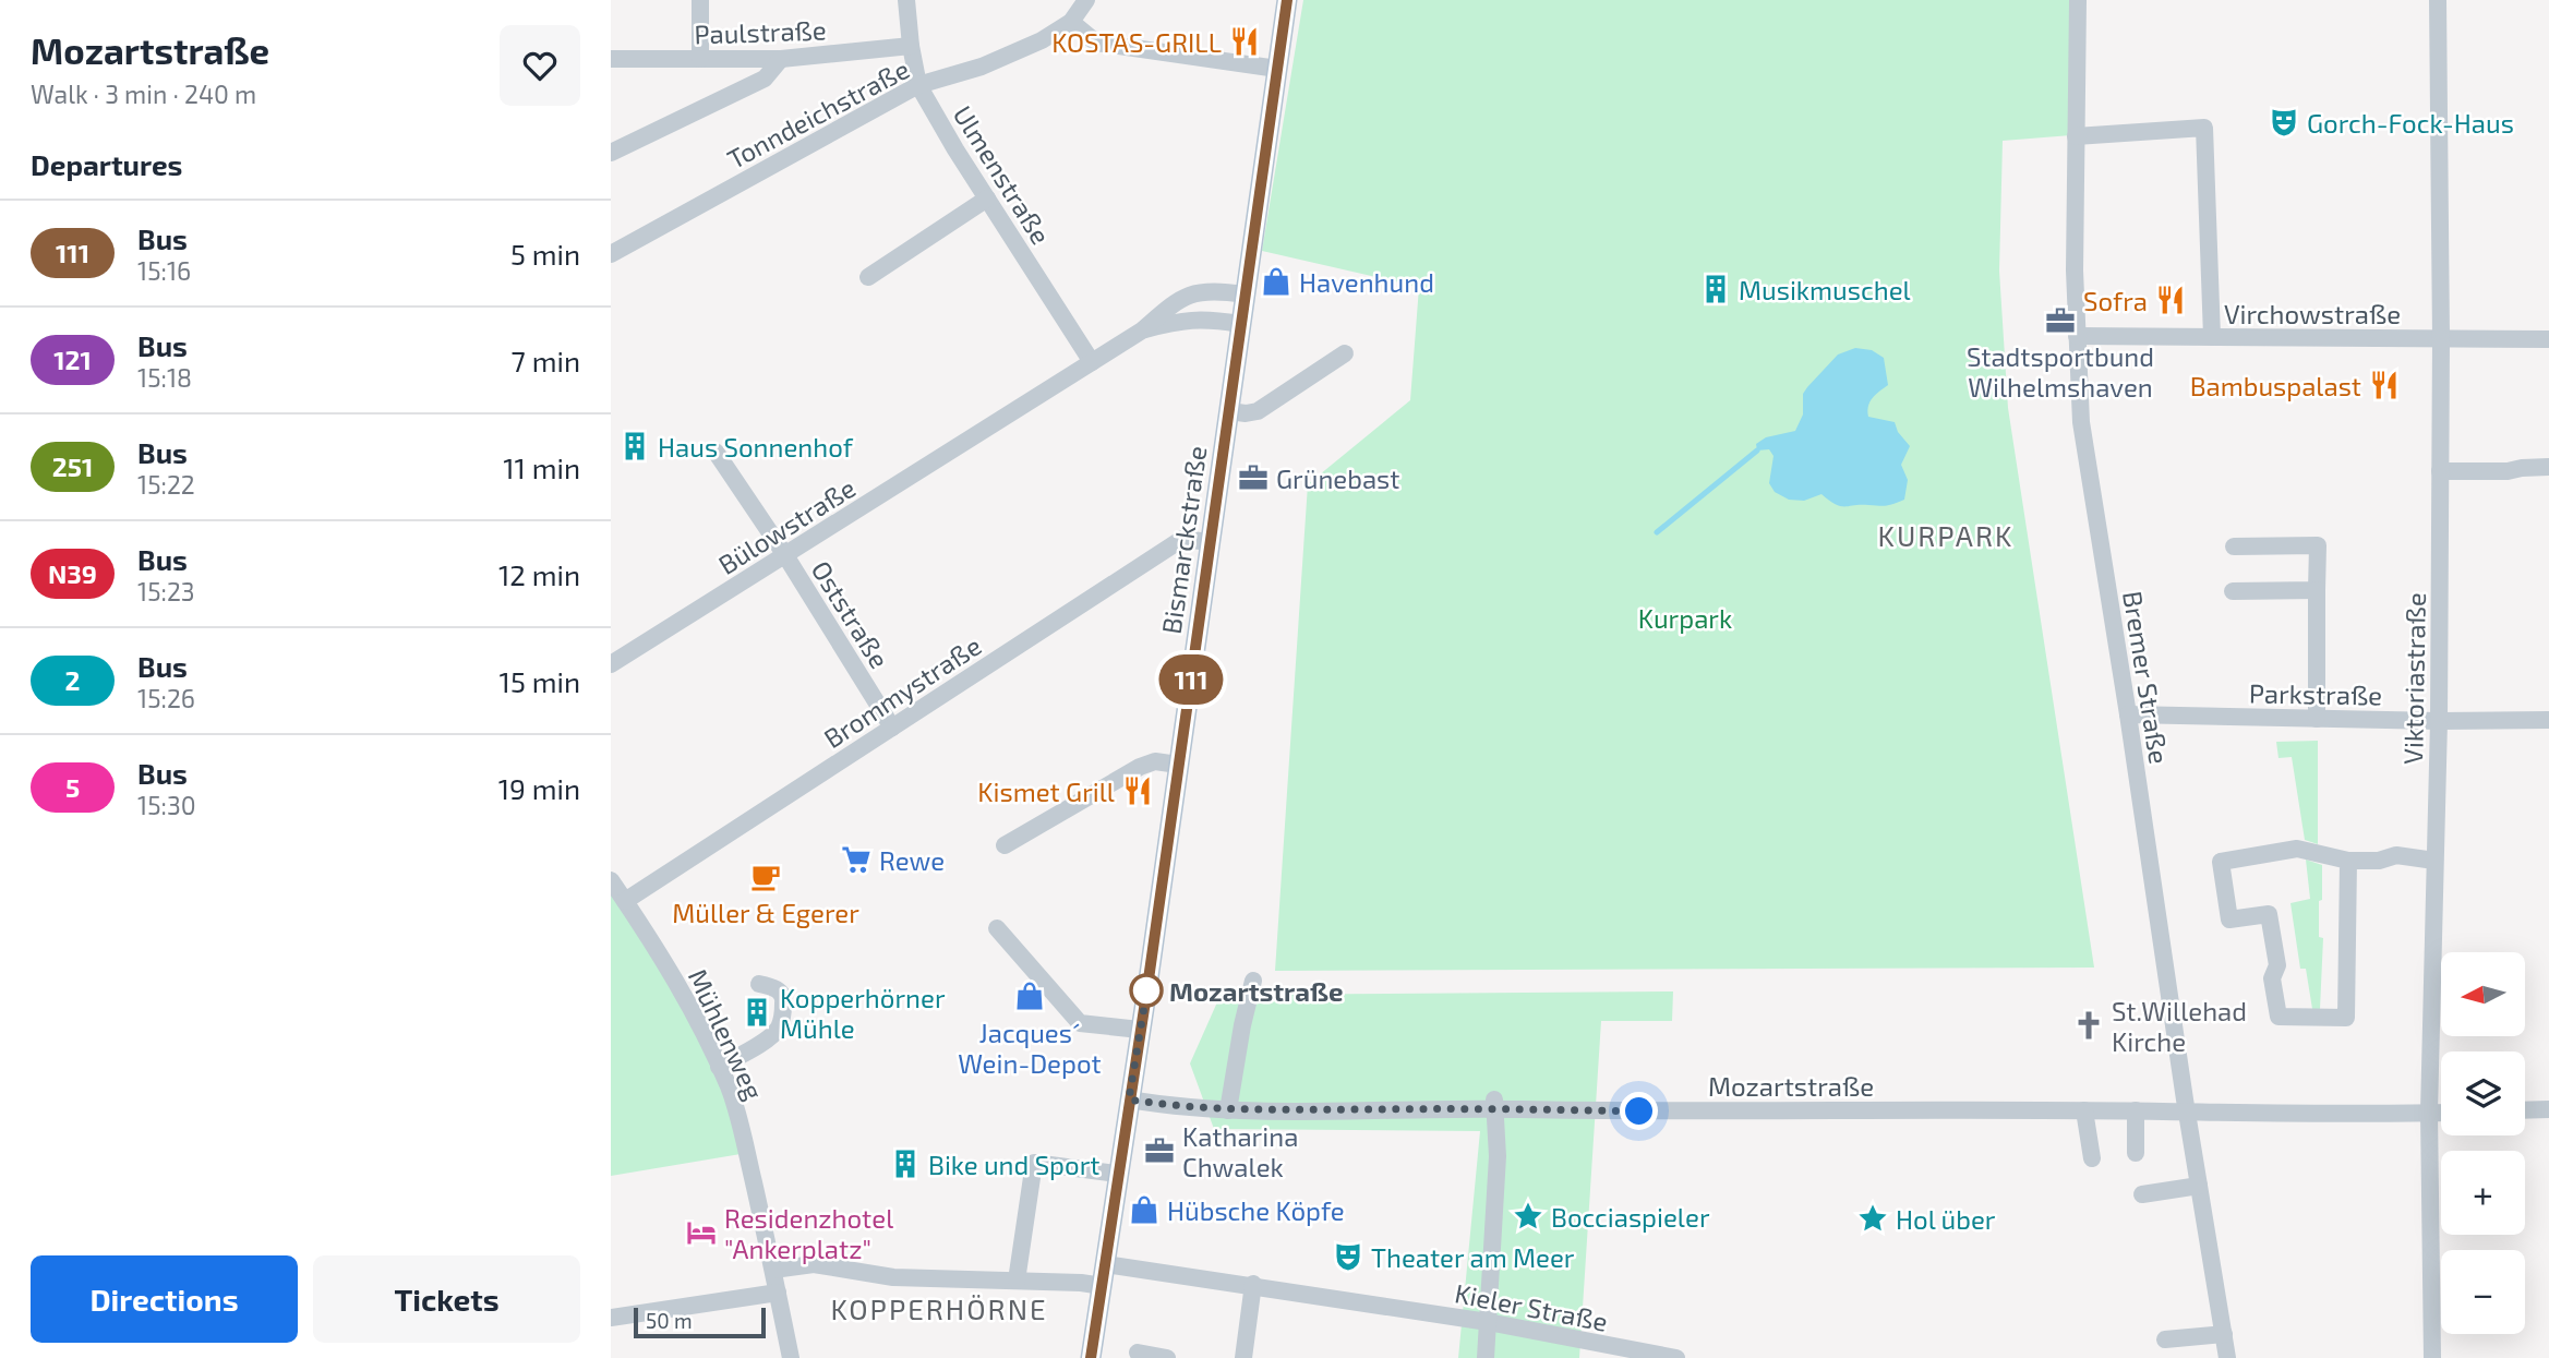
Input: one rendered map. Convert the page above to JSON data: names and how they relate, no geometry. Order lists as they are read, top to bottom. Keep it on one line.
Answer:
{"streets":{"main road":["Bismarckstraße"],"street":["Paulstraße","Tonndeichstraße","Ulmenstraße","Virchowstraße","Bülowstraße","Oststraße","Bremer Straße","Viktoriastraße","Brommystraße","Parkstraße","Mühlenweg","Mozartstraße","Kieler Straße"]},"crossings":[["Paulstraße","Ulmenstraße"],["Tonndeichstraße","Ulmenstraße"],["Ulmenstraße","Bülowstraße"],["Virchowstraße","Bremer Straße"],["Virchowstraße","Viktoriastraße"],["Bülowstraße","Bismarckstraße"],["Bülowstraße","Oststraße"],["Bismarckstraße","Brommystraße"],["Bismarckstraße","Mozartstraße"],["Bismarckstraße","Kieler Straße"],["Oststraße","Brommystraße"],["Bremer Straße","Parkstraße"],["Bremer Straße","Mozartstraße"],["Viktoriastraße","Parkstraße"],["Viktoriastraße","Mozartstraße"],["Brommystraße","Mühlenweg"]],"districts":["KURPARK","KOPPERHÖRNE"],"parks":["Kurpark"],"places":{"restaurant":["KOSTAS-GRILL","Sofra","Bambuspalast","Kismet Grill"],"theatre":["Gorch-Fock-Haus","Theater am Meer"],"shop":["Havenhund","Jacques´ Wein-Depot","Hübsche Köpfe"],"building":["Musikmuschel","Haus Sonnenhof","Kopperhörner Mühle","Bike und Sport"],"office":["Stadtsportbund Wilhelmshaven","Grünebast","Katharina Chwalek"],"supermarket":["Rewe"],"cafe":["Müller & Egerer"],"other":["Mozartstraße"],"church":["St.Willehad Kirche"],"place":["Bocciaspieler","Hol über"],"hotel":["Residenzhotel \"Ankerplatz\""]},"lines":["bus line 111"],"scale_bar":"50 m","north":"left","page":{"heading":[["Mozartstraße","Walk · 3 min · 240 m"],"Departures"],"on_map":"111","list":[{"mark":"111","name":"Bus","note":"15:16","value":"5 min"},{"mark":"121","name":"Bus","note":"15:18","value":"7 min"},{"mark":"251","name":"Bus","note":"15:22","value":"11 min"},{"mark":"N39","name":"Bus","note":"15:23","value":"12 min"},{"mark":"2","name":"Bus","note":"15:26","value":"15 min"},{"mark":"5","name":"Bus","note":"15:30","value":"19 min"}],"map_buttons":["+","−"],"buttons":["Directions","Tickets"],"scale":"50 m"}}
